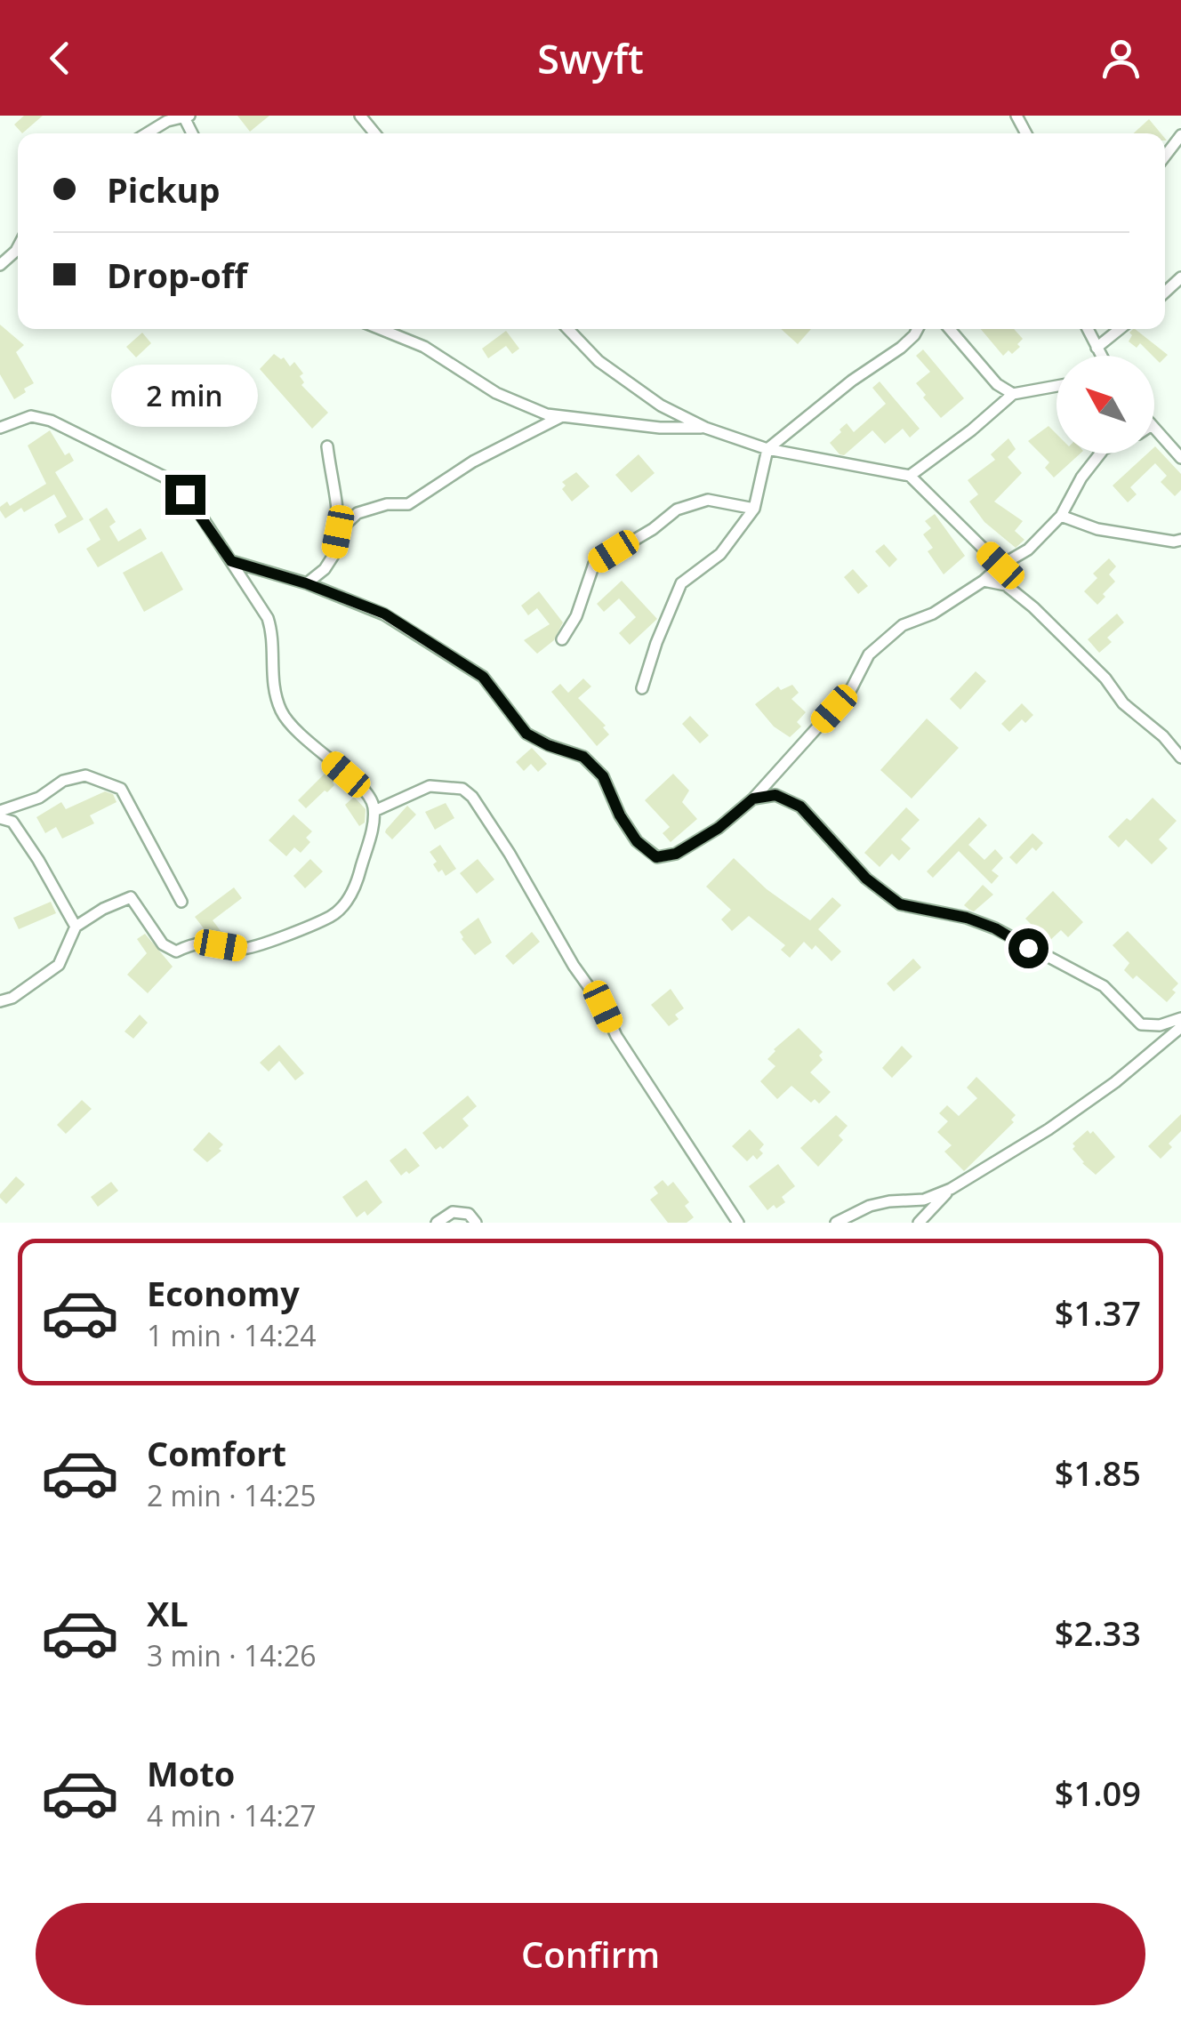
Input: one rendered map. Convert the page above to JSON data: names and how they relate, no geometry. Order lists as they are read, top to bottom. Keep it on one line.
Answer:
{"north":"top left","page":{"header":"Swyft","banner":["Pickup","Drop-off"],"bubble":"2 min","list":[{"name":"Economy","note":"1 min · 14:24","value":"$1.37"},{"name":"Comfort","note":"2 min · 14:25","value":"$1.85"},{"name":"XL","note":"3 min · 14:26","value":"$2.33"},{"name":"Moto","note":"4 min · 14:27","value":"$1.09"}],"buttons":"Confirm"}}
